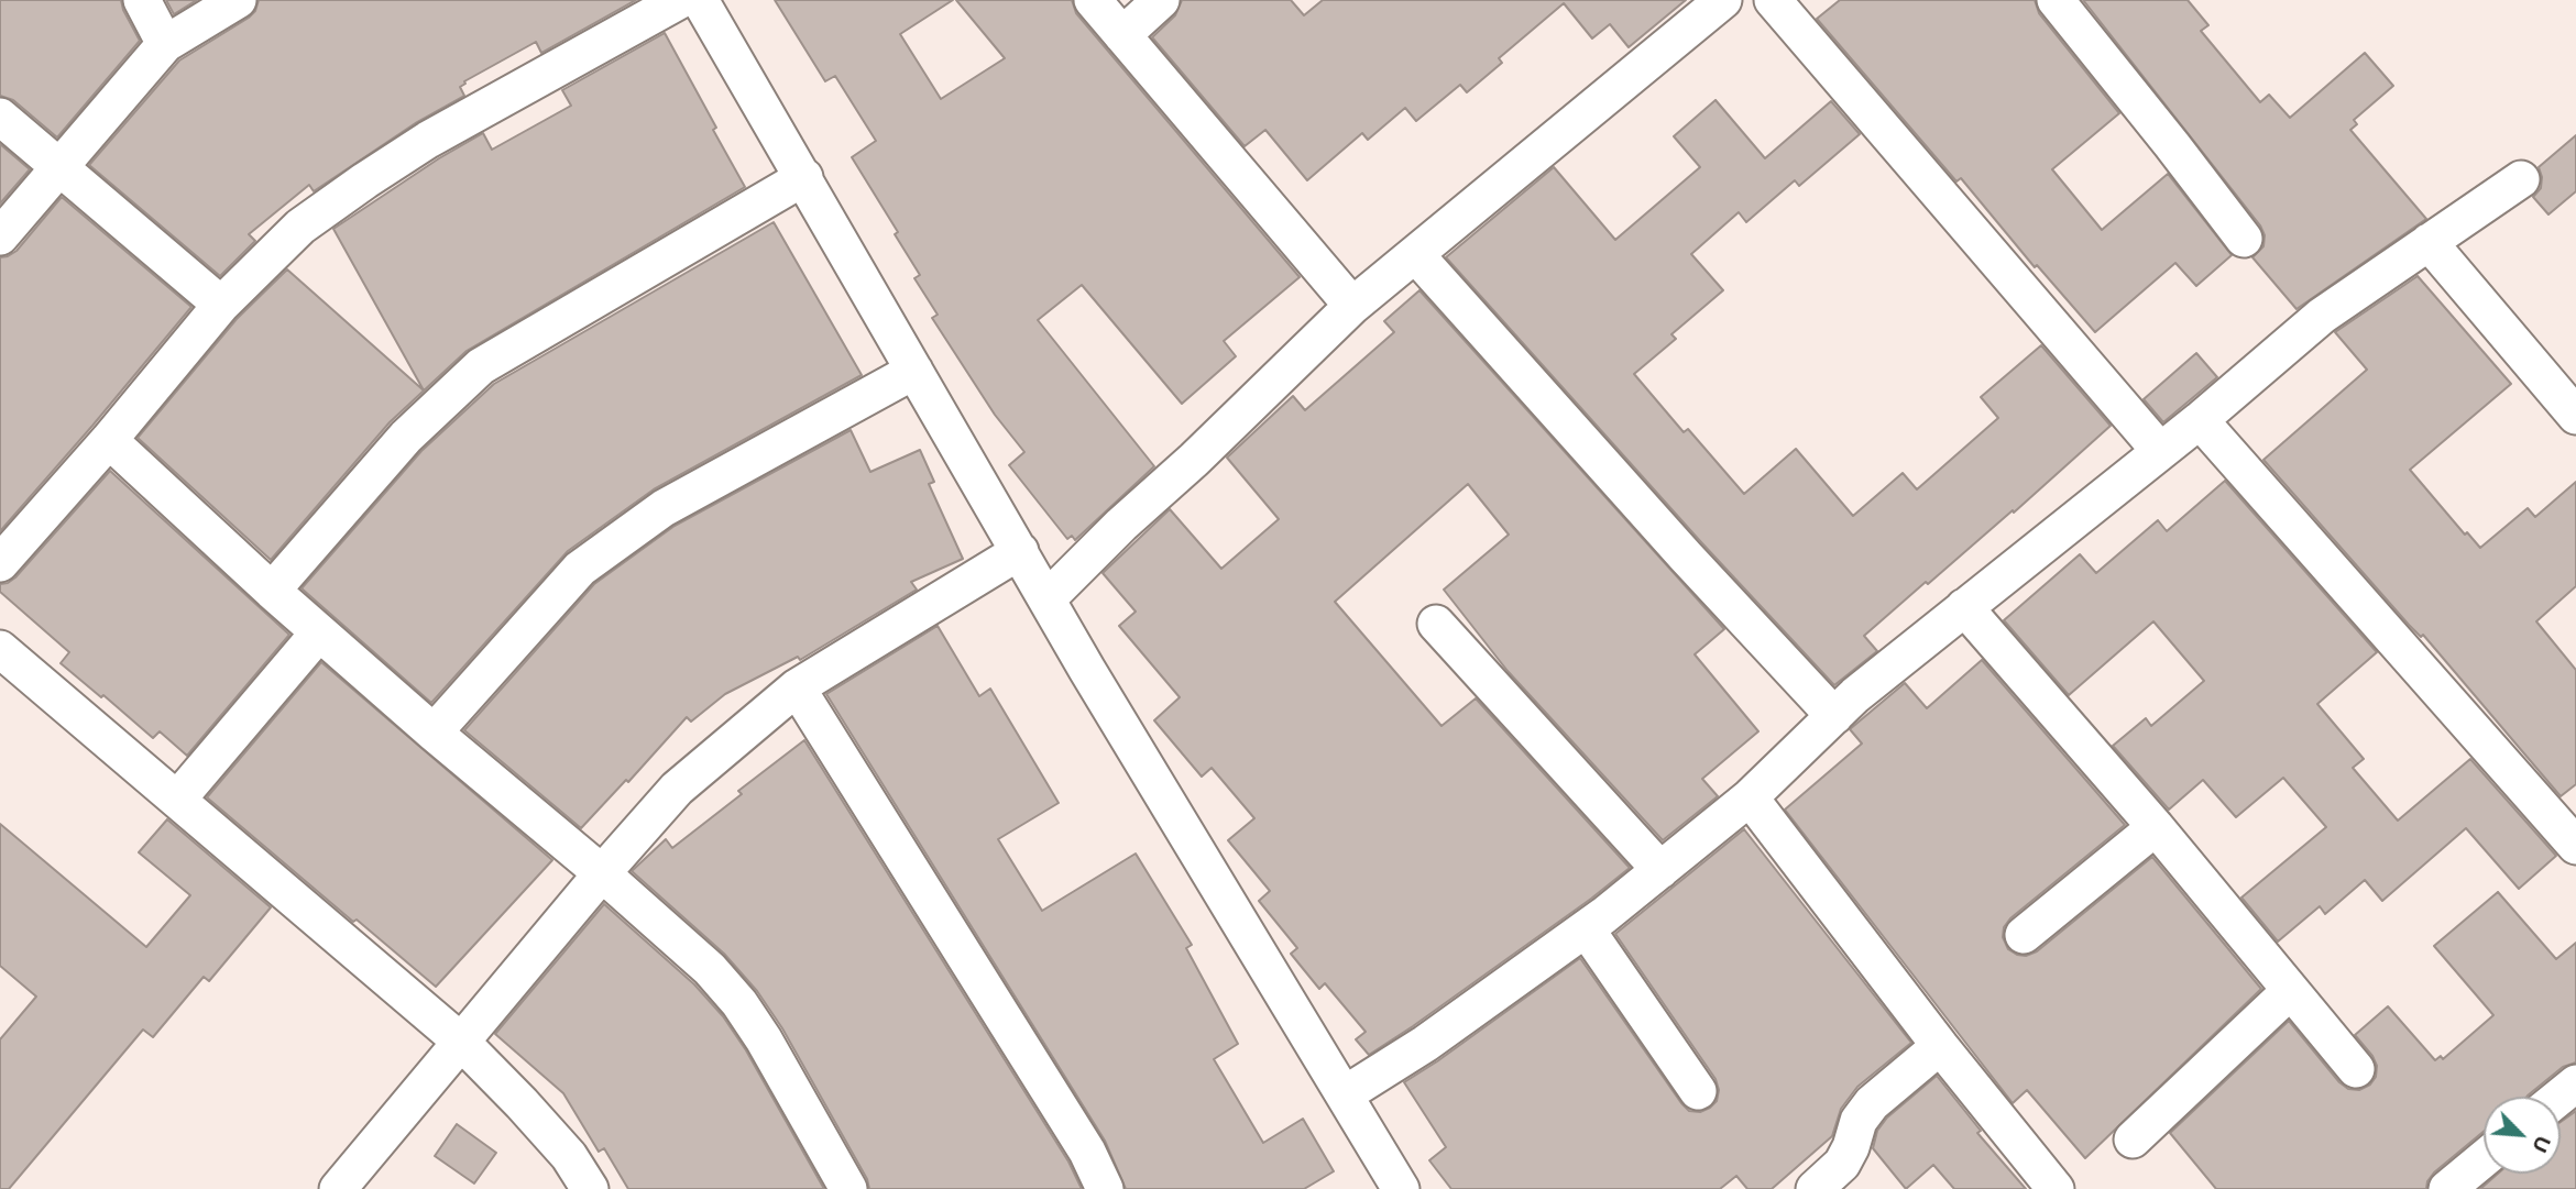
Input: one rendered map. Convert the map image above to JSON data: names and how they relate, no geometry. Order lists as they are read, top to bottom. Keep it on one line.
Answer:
{"north":"bottom right"}
